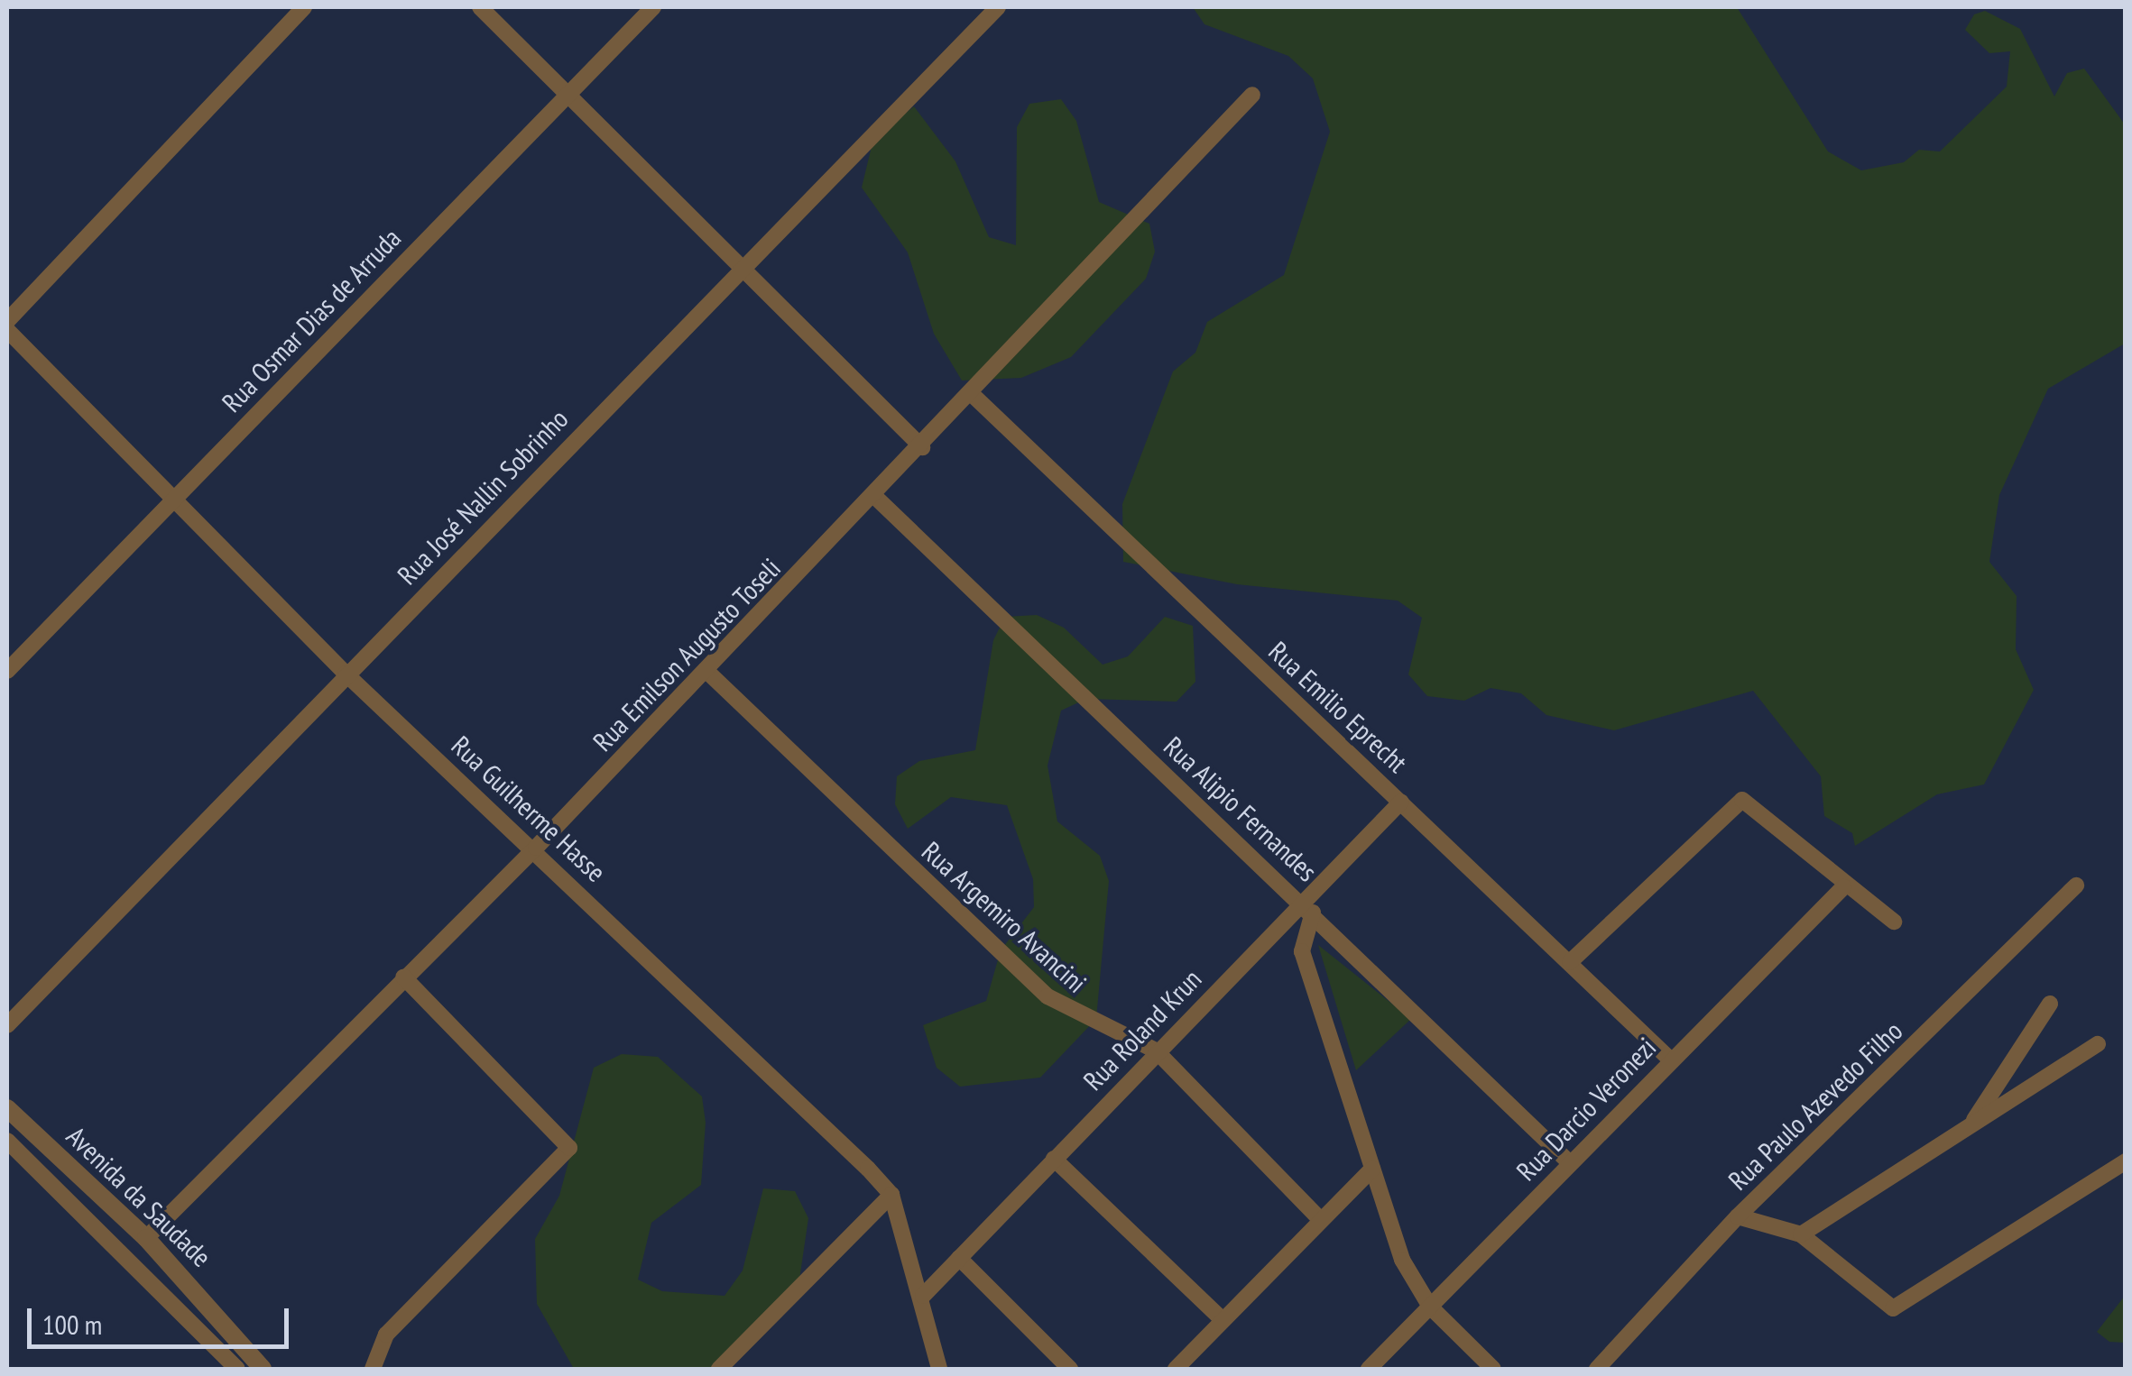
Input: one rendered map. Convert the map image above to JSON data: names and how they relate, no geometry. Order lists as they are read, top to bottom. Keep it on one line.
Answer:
{"streets":{"street":["Rua Osmar Dias de Arruda","Rua José Nallin Sobrinho","Rua Emilson Augusto Toseli","Rua Emilio Eprecht","Rua Guilherme Hasse","Rua Alipio Fernandes","Rua Argemiro Avancini","Rua Roland Krun","Rua Paulo Azevedo Filho","Rua Darcio Veronezi","Avenida da Saudade"]},"crossings":[["Rua Osmar Dias de Arruda","Rua Guilherme Hasse"],["Rua José Nallin Sobrinho","Rua Guilherme Hasse"],["Rua Emilson Augusto Toseli","Rua Emilio Eprecht"],["Rua Emilson Augusto Toseli","Rua Guilherme Hasse"],["Rua Emilson Augusto Toseli","Rua Alipio Fernandes"],["Rua Emilson Augusto Toseli","Rua Argemiro Avancini"],["Rua Emilson Augusto Toseli","Avenida da Saudade"],["Rua Emilio Eprecht","Rua Roland Krun"],["Rua Emilio Eprecht","Rua Darcio Veronezi"],["Rua Guilherme Hasse","Rua Roland Krun"],["Rua Alipio Fernandes","Rua Roland Krun"],["Rua Alipio Fernandes","Rua Darcio Veronezi"],["Rua Argemiro Avancini","Rua Roland Krun"]],"scale_bar":"100 m"}
